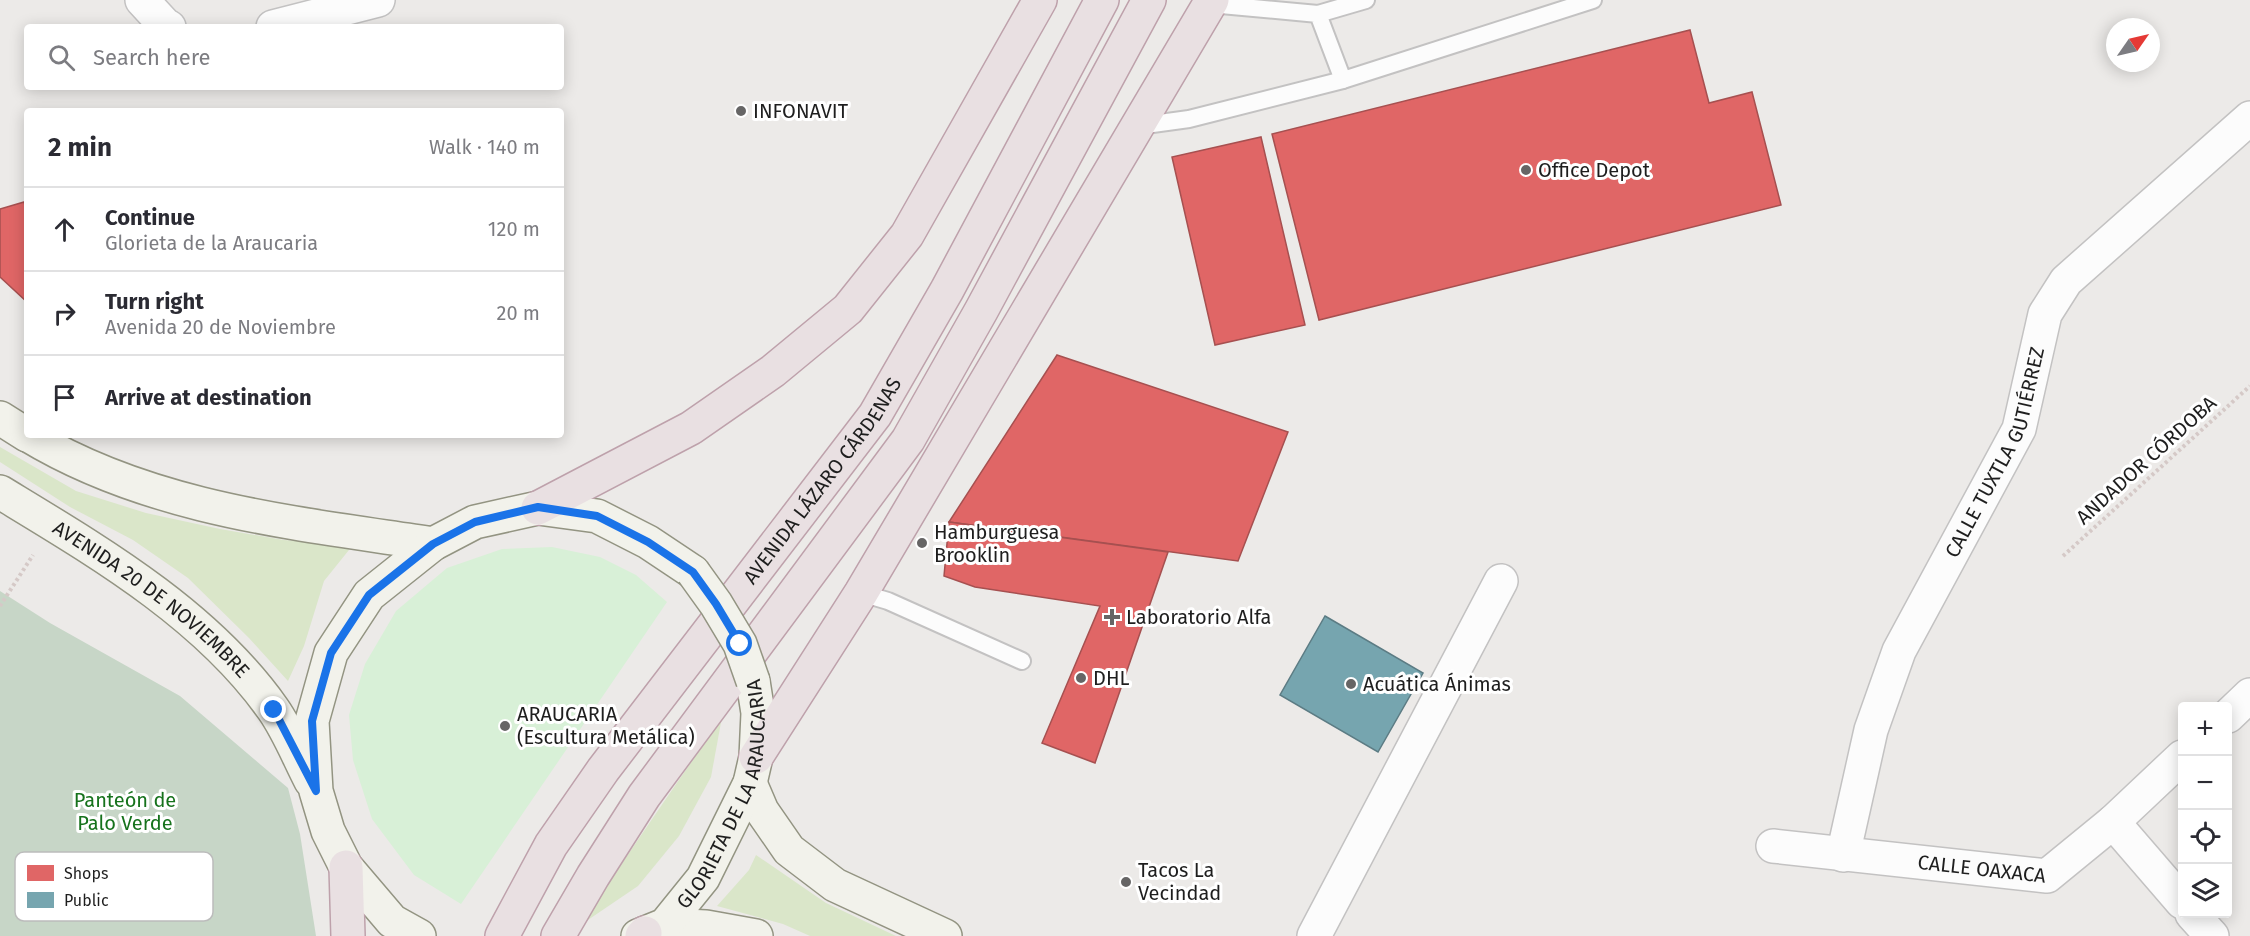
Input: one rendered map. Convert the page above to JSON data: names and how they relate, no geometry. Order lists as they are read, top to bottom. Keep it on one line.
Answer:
{"streets":{"highway":["AVENIDA LÁZARO CÁRDENAS"],"main road":["AVENIDA 20 DE NOVIEMBRE","GLORIETA DE LA ARAUCARIA"],"street":["CALLE TUXTLA GUTIÉRREZ","CALLE OAXACA"],"path":["ANDADOR CÓRDOBA"]},"crossings":[["CALLE TUXTLA GUTIÉRREZ","CALLE OAXACA"],["AVENIDA 20 DE NOVIEMBRE","GLORIETA DE LA ARAUCARIA"]],"parks":["Panteón de Palo Verde"],"places":{"other":["INFONAVIT","Office Depot","Hamburguesa Brooklin","DHL","Acuática Ánimas","ARAUCARIA (Escultura Metálica)","Tacos La Vecindad"],"health":["Laboratorio Alfa"]},"legend":["Shops","Public"],"north":"top right","page":{"search":"Search here","heading":["2 min","Walk · 140 m"],"list":[["Continue","Glorieta de la Araucaria","120 m"],["Turn right","Avenida 20 de Noviembre","20 m"],"Arrive at destination"],"map_buttons":["+","−"]}}
